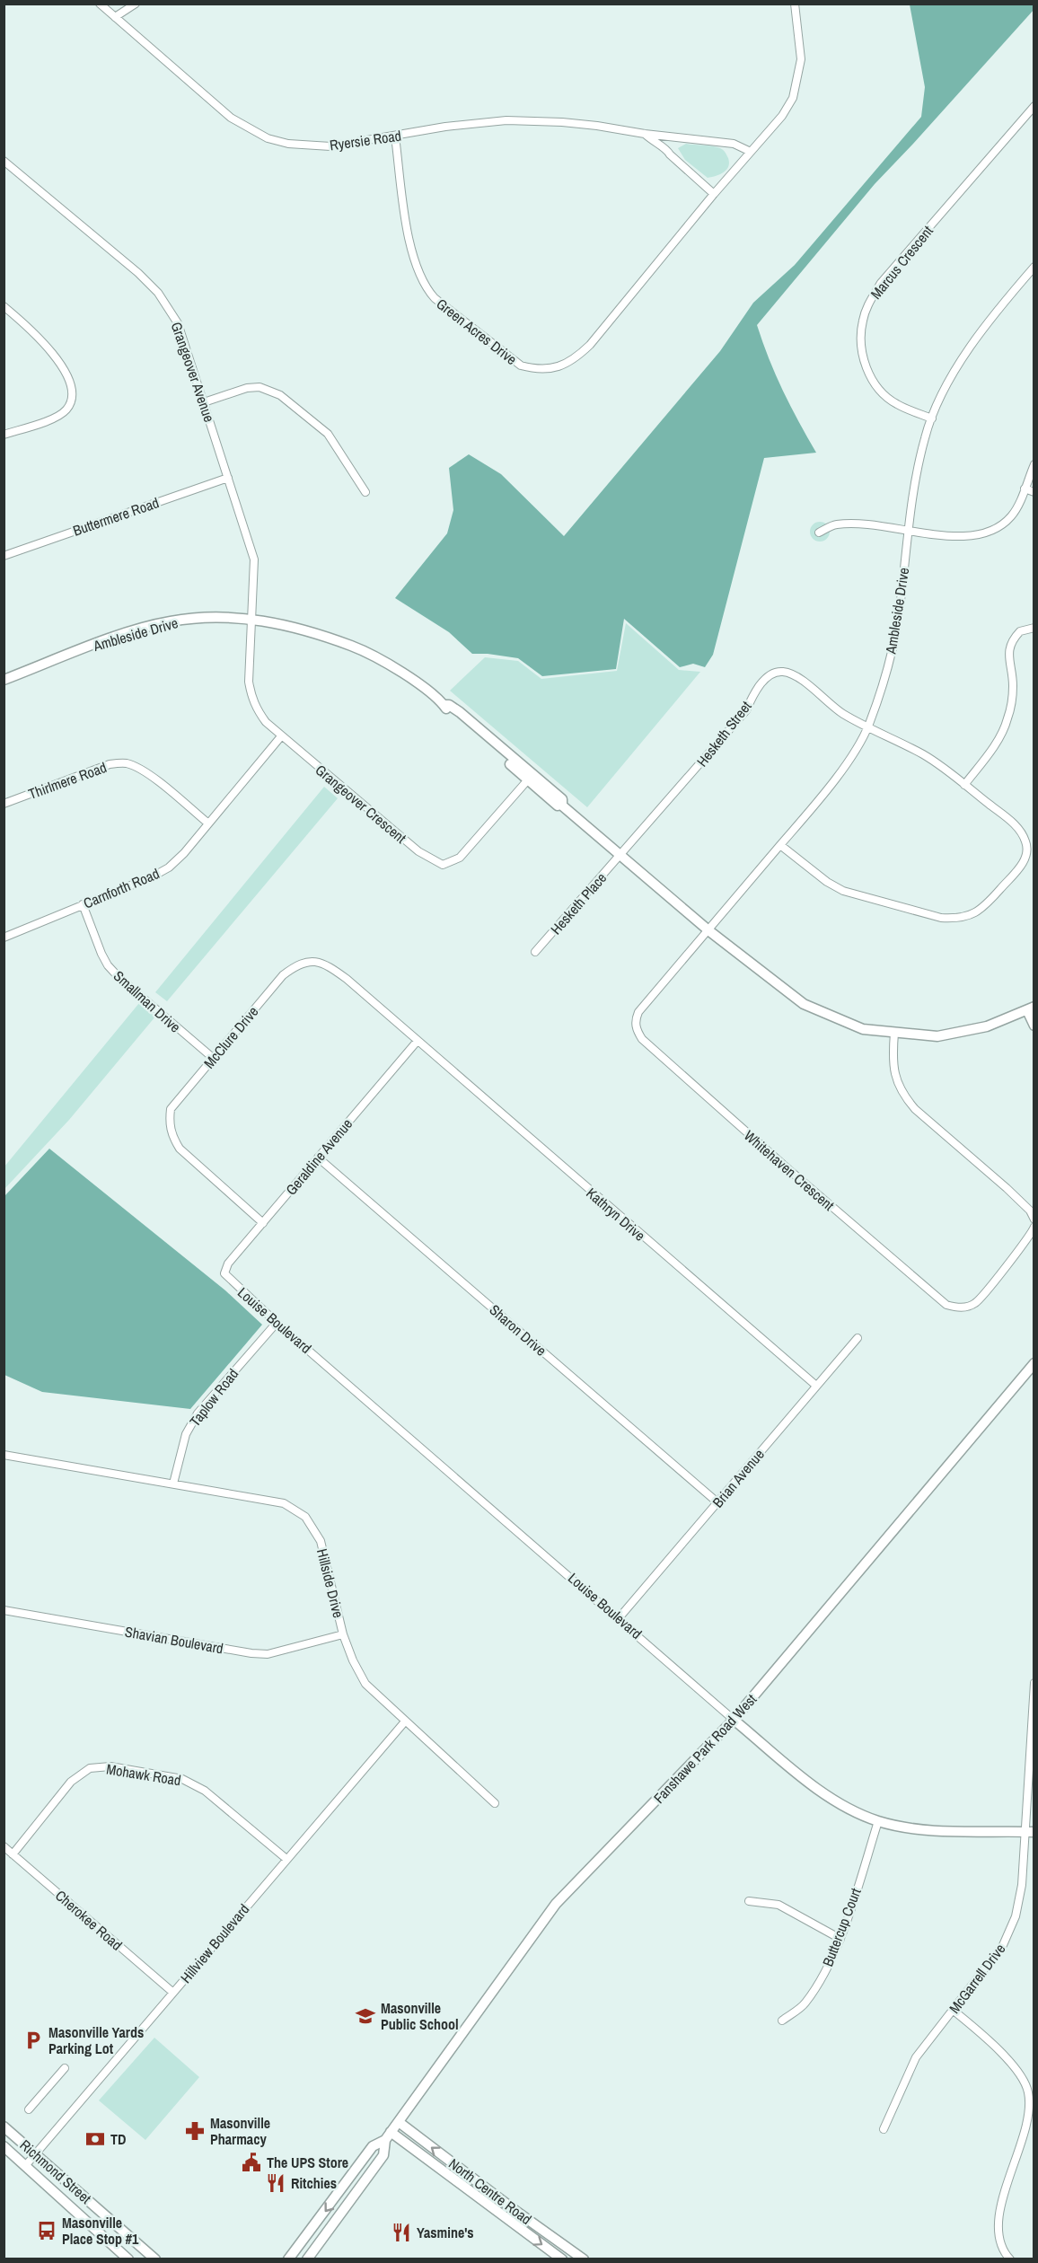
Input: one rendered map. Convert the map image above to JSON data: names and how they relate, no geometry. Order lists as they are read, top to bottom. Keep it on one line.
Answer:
{"streets":{"street":["Ryersie Road","Marcus Crescent","Green Acres Drive","Grangeover Avenue","Buttermere Road","Ambleside Drive","Hesketh Street","Thirlmere Road","Grangeover Crescent","Carnforth Road","Hesketh Place","Smallman Drive","McClure Drive","Geraldine Avenue","Whitehaven Crescent","Kathryn Drive","Louise Boulevard","Sharon Drive","Taplow Road","Brian Avenue","Hillside Drive","Shavian Boulevard","Fanshawe Park Road West","Mohawk Road","Cherokee Road","Buttercup Court","Hillview Boulevard","McGarrell Drive","Richmond Street","North Centre Road"]},"crossings":[["Ryersie Road","Green Acres Drive"],["Marcus Crescent","Ambleside Drive"],["Grangeover Avenue","Buttermere Road"],["Grangeover Avenue","Ambleside Drive"],["Grangeover Avenue","Grangeover Crescent"],["Ambleside Drive","Hesketh Street"],["Ambleside Drive","Grangeover Crescent"],["Ambleside Drive","Hesketh Place"],["Ambleside Drive","Whitehaven Crescent"],["Hesketh Street","Hesketh Place"],["Thirlmere Road","Carnforth Road"],["Grangeover Crescent","Carnforth Road"],["Carnforth Road","Smallman Drive"],["Smallman Drive","McClure Drive"],["McClure Drive","Geraldine Avenue"],["McClure Drive","Kathryn Drive"],["Geraldine Avenue","Kathryn Drive"],["Geraldine Avenue","Louise Boulevard"],["Geraldine Avenue","Sharon Drive"],["Kathryn Drive","Brian Avenue"],["Louise Boulevard","Taplow Road"],["Louise Boulevard","Brian Avenue"],["Louise Boulevard","Fanshawe Park Road West"],["Louise Boulevard","Buttercup Court"],["Louise Boulevard","McGarrell Drive"],["Sharon Drive","Brian Avenue"],["Taplow Road","Hillside Drive"],["Hillside Drive","Shavian Boulevard"],["Hillside Drive","Hillview Boulevard"],["Fanshawe Park Road West","North Centre Road"],["Mohawk Road","Cherokee Road"],["Mohawk Road","Hillview Boulevard"],["Cherokee Road","Hillview Boulevard"],["Hillview Boulevard","Richmond Street"]],"places":{"school or university":["Masonville Public School"],"parking":["Masonville Yards Parking Lot"],"pharmacy":["Masonville Pharmacy"],"bank":["TD"],"public building":["The UPS Store"],"restaurant":["Ritchies","Yasmine's"],"bus stop":["Masonville Place Stop #1"]}}
